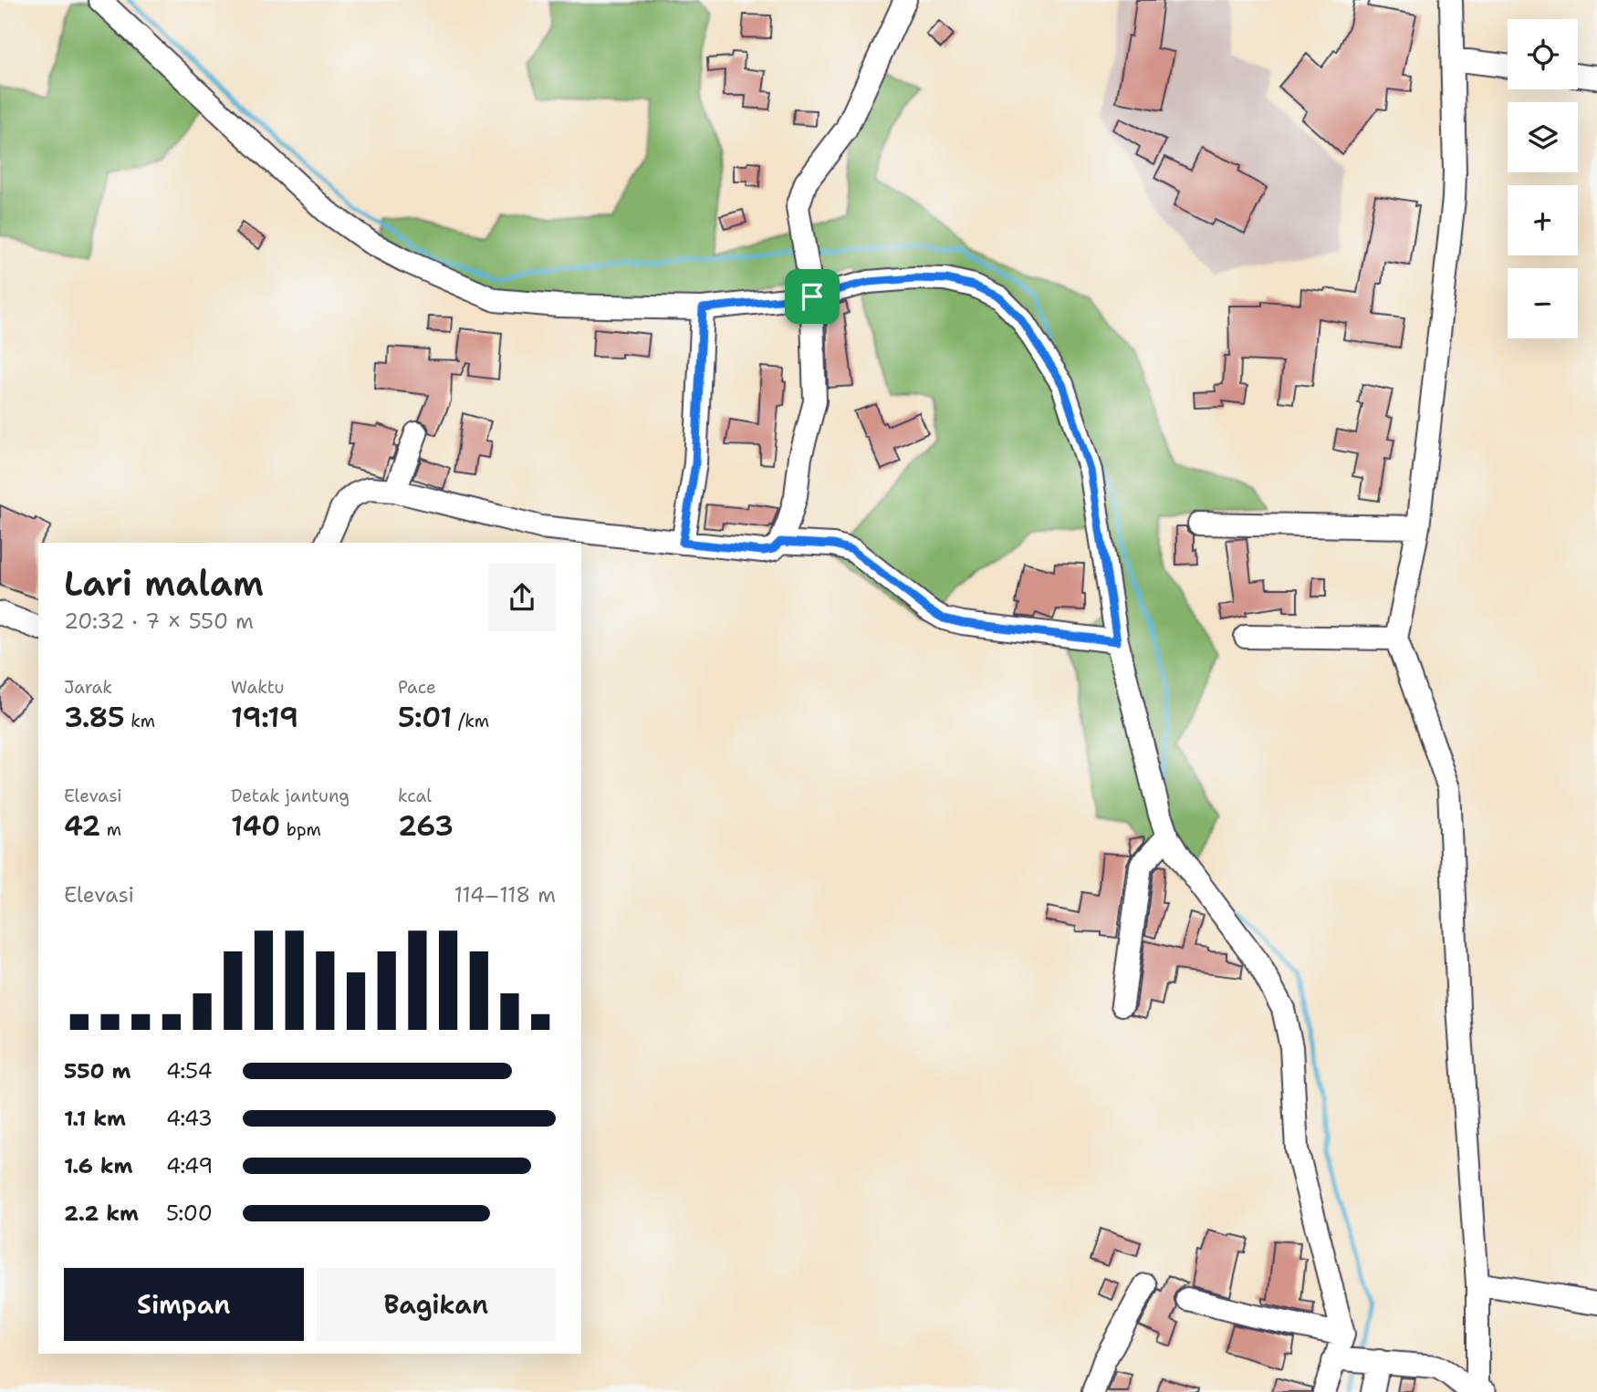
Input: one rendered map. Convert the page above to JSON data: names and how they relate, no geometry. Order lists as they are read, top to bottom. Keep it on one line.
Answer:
{"page":{"map_buttons":["+","−"],"heading":["Lari malam","20:32 · 7 × 550 m"],"stats":[["Jarak","3.85 km"],["Waktu","19:19"],["Pace","5:01 /km"],["Elevasi","42 m"],["Detak jantung","140 bpm"],["kcal","263"]],"chart":["Elevasi","114–118 m"],"list":[{"name":"550 m","note":"4:54"},{"name":"1.1 km","note":"4:43"},{"name":"1.6 km","note":"4:49"},{"name":"2.2 km","note":"5:00"}],"buttons":["Simpan","Bagikan"]}}
